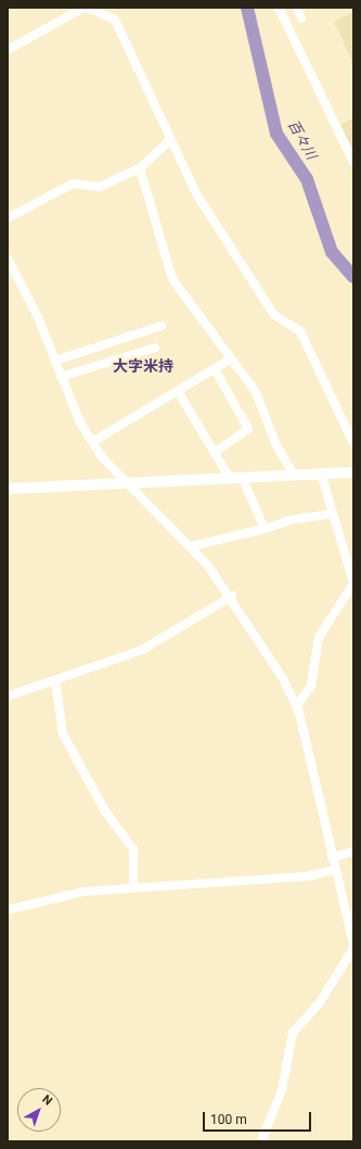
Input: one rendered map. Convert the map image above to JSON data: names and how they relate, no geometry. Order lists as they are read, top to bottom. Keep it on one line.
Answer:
{"districts":["大字米持"],"water":["百々川"],"scale_bar":"100 m","north":"top right"}
